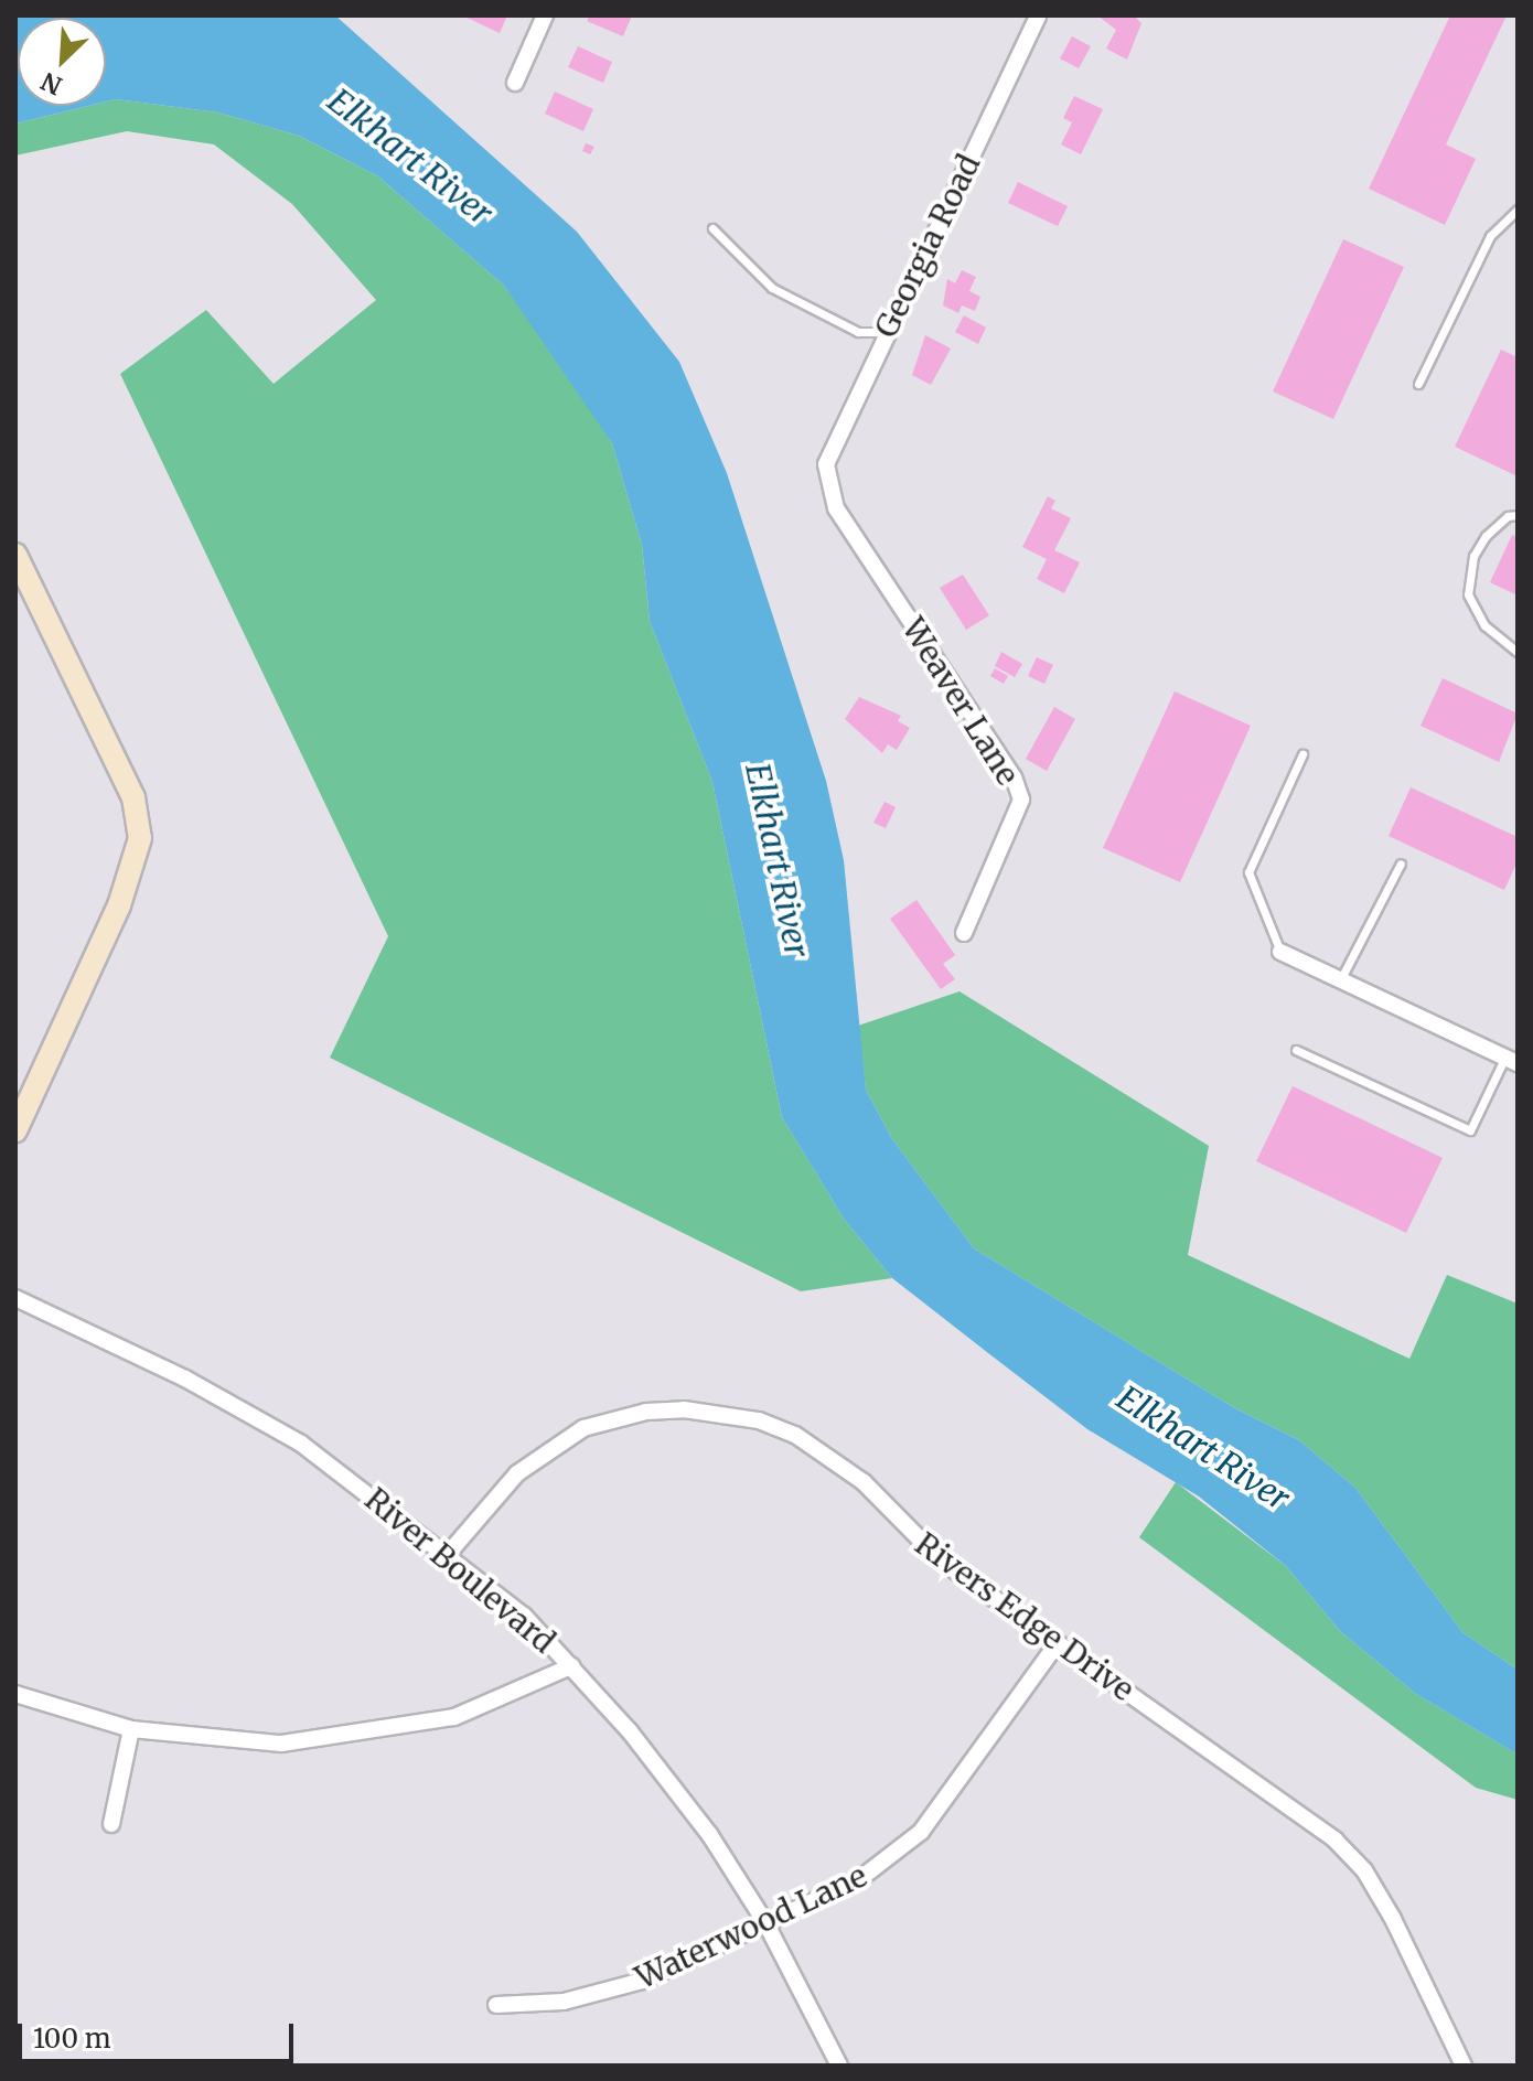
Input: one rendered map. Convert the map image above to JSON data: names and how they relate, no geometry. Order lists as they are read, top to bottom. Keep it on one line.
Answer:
{"streets":{"street":["Georgia Road","Weaver Lane","River Boulevard","Rivers Edge Drive","Waterwood Lane"]},"crossings":[["Georgia Road","Weaver Lane"],["River Boulevard","Rivers Edge Drive"],["River Boulevard","Waterwood Lane"],["Rivers Edge Drive","Waterwood Lane"]],"water":["Elkhart River"],"scale_bar":"100 m","north":"bottom left"}
